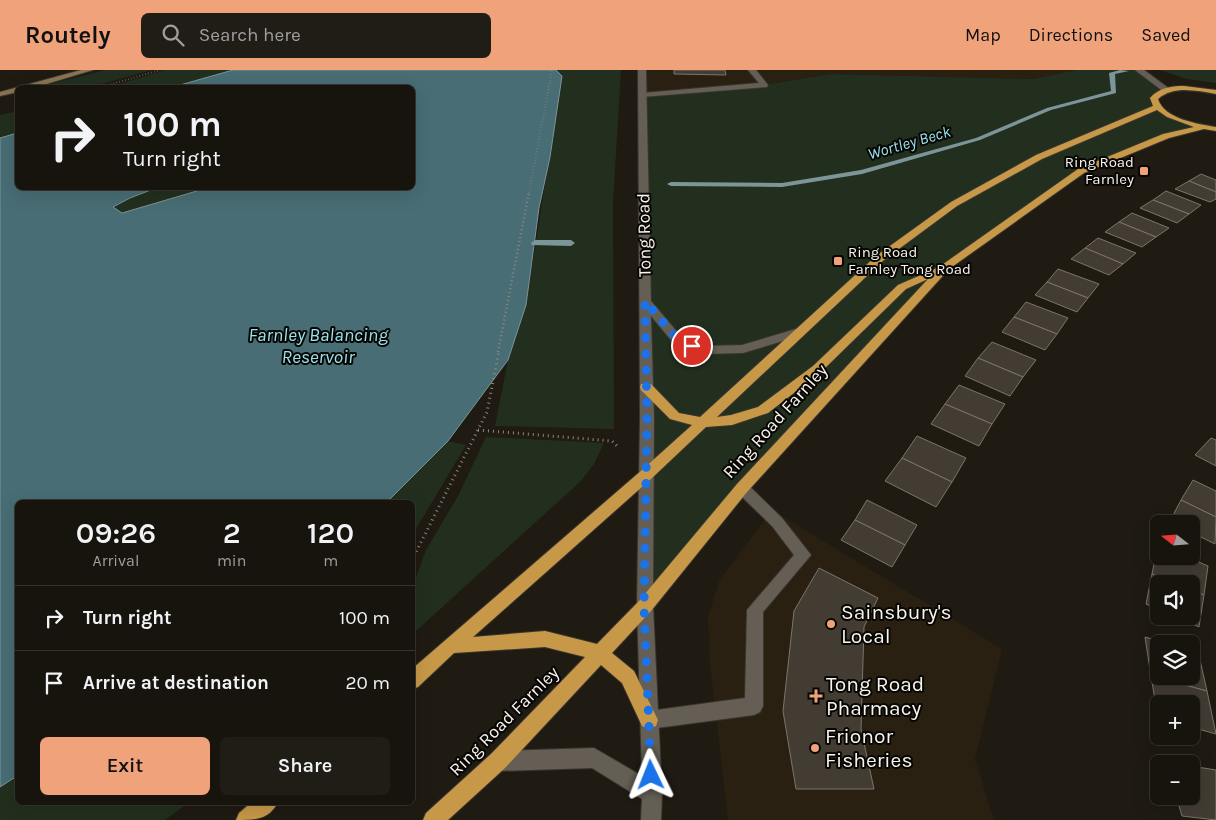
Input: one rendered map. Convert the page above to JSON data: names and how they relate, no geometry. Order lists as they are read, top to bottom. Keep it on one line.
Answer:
{"streets":{"highway":["Ring Road Farnley"],"street":["Tong Road"]},"crossings":[["Tong Road","Ring Road Farnley"]],"water":["Wortley Beck","Farnley Balancing Reservoir"],"places":{"transit":["Ring Road Farnley","Ring Road Farnley Tong Road"],"other":["Sainsbury's Local","Frionor Fisheries"],"health":["Tong Road Pharmacy"]},"north":"left","page":{"header":"Routely","search":"Search here","nav":["Map","Directions","Saved"],"turn":["100 m","Turn right"],"eta":["09:26","Arrival","2","min","120","m"],"map_buttons":["+","−"],"list":[{"name":"Turn right","value":"100 m"},{"name":"Arrive at destination","value":"20 m"}],"buttons":["Exit","Share"]}}
